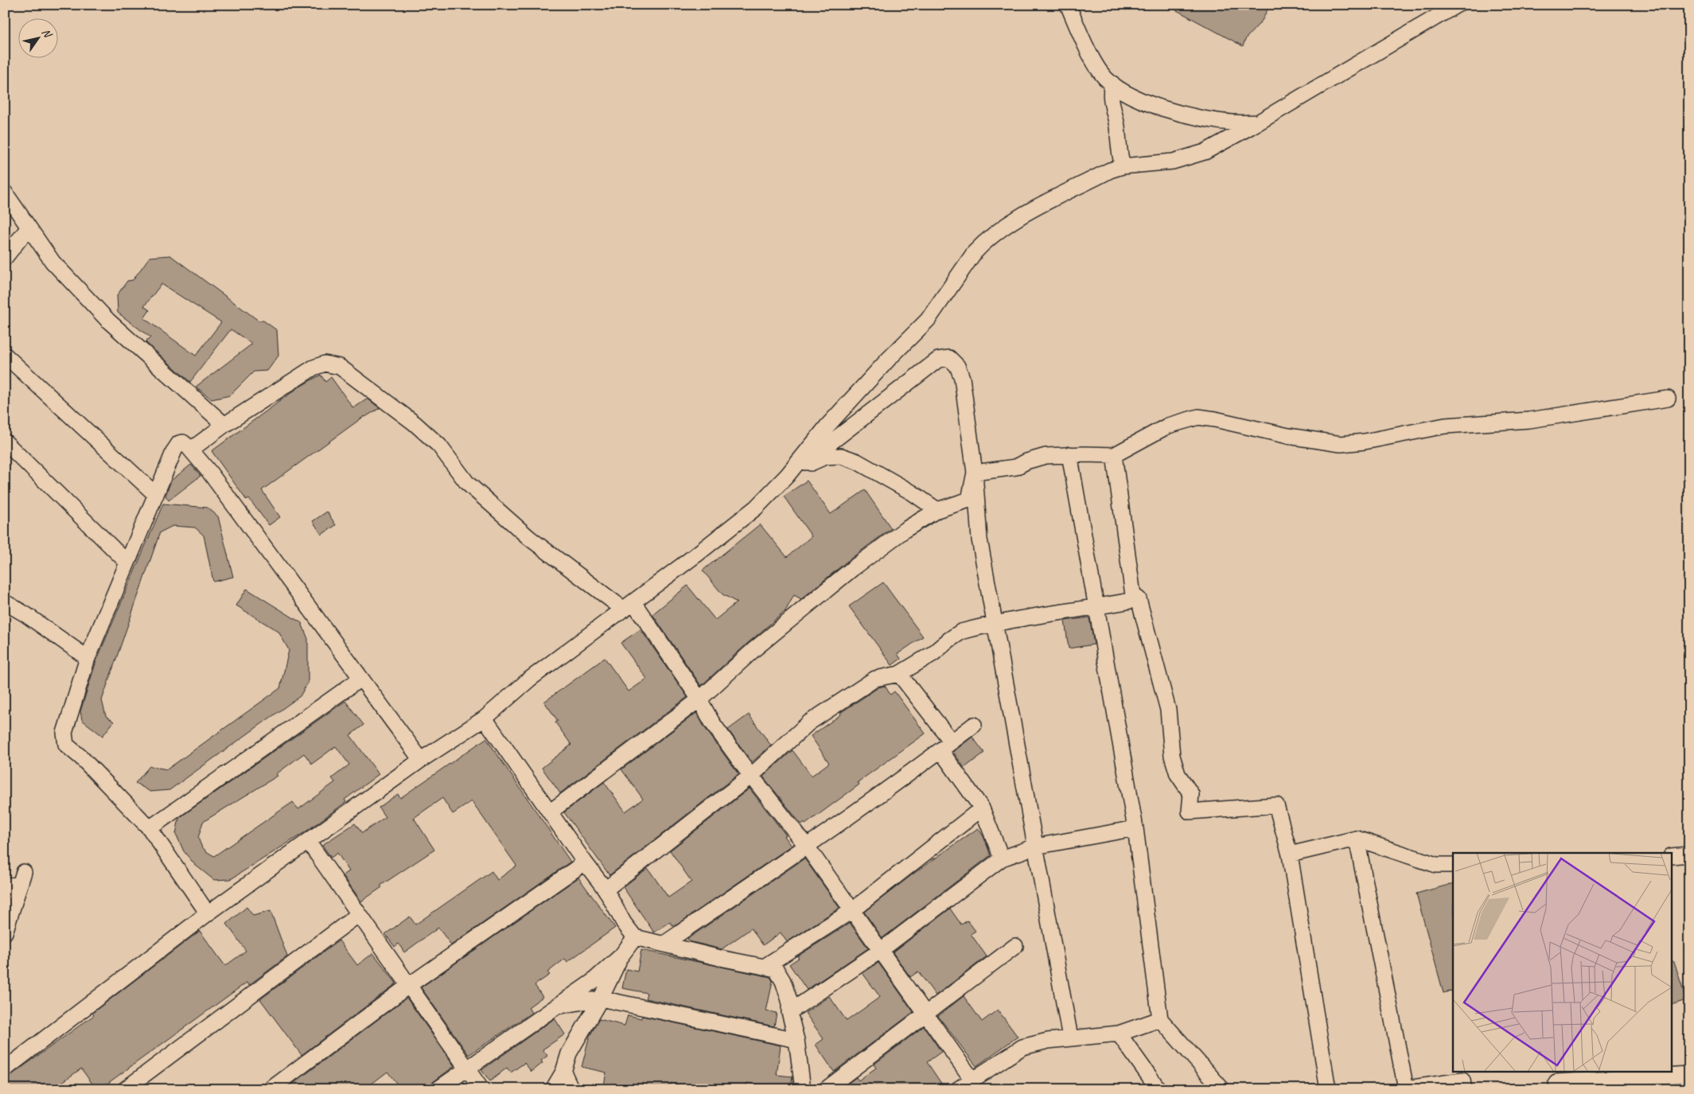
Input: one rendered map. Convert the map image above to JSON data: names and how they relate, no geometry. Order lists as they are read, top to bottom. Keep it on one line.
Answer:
{"north":"top right"}
